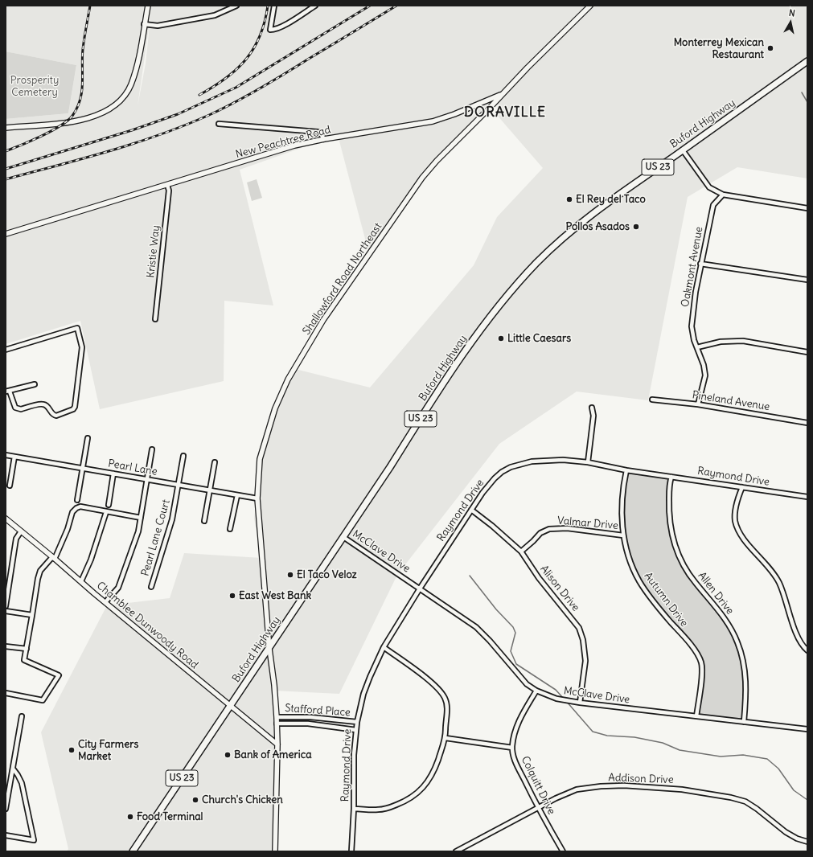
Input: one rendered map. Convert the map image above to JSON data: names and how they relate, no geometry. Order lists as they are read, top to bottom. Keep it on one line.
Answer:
{"streets":{"main road":["Buford Highway","US 23"],"street":["New Peachtree Road","Kristie Way","Oakmont Avenue","Shallowford Road Northeast","Pineland Avenue","Pearl Lane","Raymond Drive","Valmar Drive","Pearl Lane Court","McClave Drive","Alison Drive","Allen Drive","Autumn Drive","Chamblee Dunwoody Road","Stafford Place","Addison Drive","Colquitt Drive"]},"crossings":[["Buford Highway","Shallowford Road Northeast"],["Buford Highway","McClave Drive"],["Buford Highway","Chamblee Dunwoody Road"],["New Peachtree Road","Kristie Way"],["New Peachtree Road","Shallowford Road Northeast"],["Oakmont Avenue","Pineland Avenue"],["Shallowford Road Northeast","Pearl Lane"],["Shallowford Road Northeast","Chamblee Dunwoody Road"],["Shallowford Road Northeast","Stafford Place"],["Pearl Lane","Pearl Lane Court"],["Raymond Drive","McClave Drive"],["Raymond Drive","Alison Drive"],["Raymond Drive","Allen Drive"],["Raymond Drive","Autumn Drive"],["Raymond Drive","Stafford Place"],["Valmar Drive","Alison Drive"],["Valmar Drive","Autumn Drive"],["McClave Drive","Alison Drive"],["McClave Drive","Allen Drive"],["McClave Drive","Autumn Drive"],["McClave Drive","Colquitt Drive"],["Addison Drive","Colquitt Drive"]],"districts":["DORAVILLE"],"parks":["Prosperity Cemetery"],"places":["Monterrey Mexican Restaurant","El Rey del Taco","Pollos Asados","Little Caesars","El Taco Veloz","East West Bank","City Farmers Market","Bank of America","Church's Chicken","Food Terminal"],"north":"top"}
